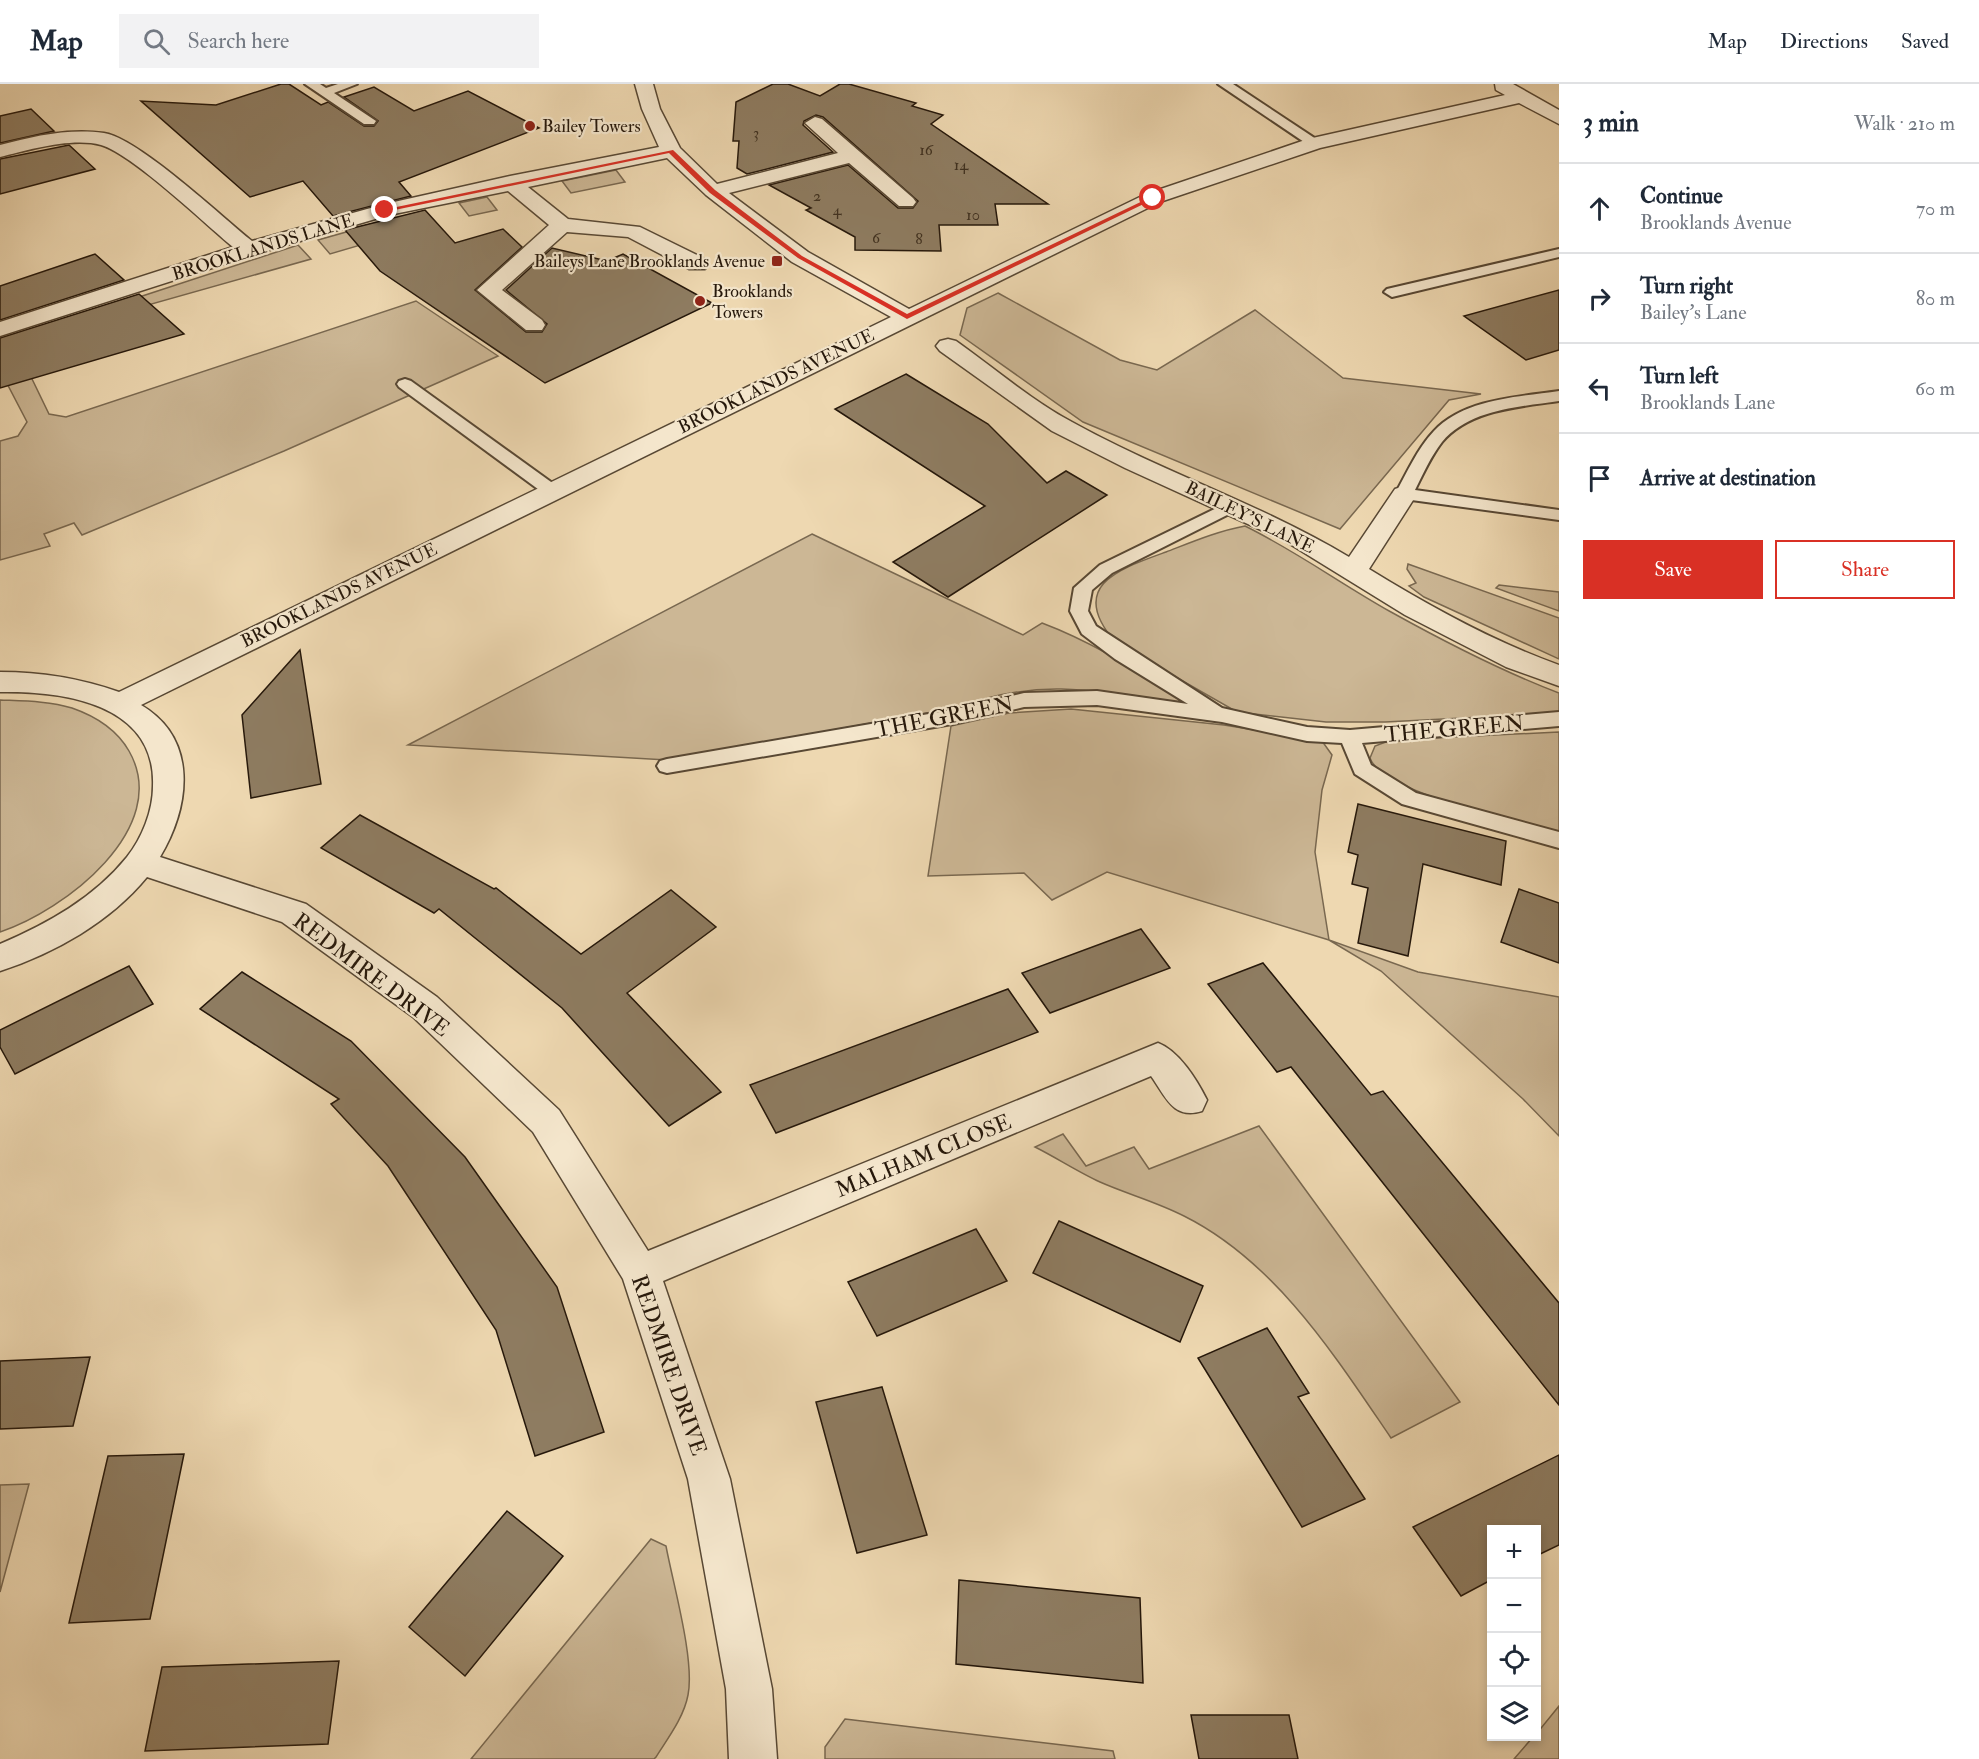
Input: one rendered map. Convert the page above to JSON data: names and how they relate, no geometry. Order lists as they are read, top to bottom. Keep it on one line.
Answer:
{"streets":{"street":["BROOKLANDS LANE","BROOKLANDS AVENUE","BAILEY'S LANE","REDMIRE DRIVE","MALHAM CLOSE"],"lane":["THE GREEN"]},"crossings":[["BAILEY'S LANE","THE GREEN"],["REDMIRE DRIVE","MALHAM CLOSE"]],"places":{"other":["Bailey Towers","Brooklands Towers"],"transit":["Baileys Lane Brooklands Avenue"]},"house_numbers":["3","16","14","2","4","10","6","8"],"page":{"header":"Map","search":"Search here","nav":["Map","Directions","Saved"],"heading":["3 min","Walk · 210 m"],"list":[["Continue","Brooklands Avenue","70 m"],["Turn right","Bailey's Lane","80 m"],["Turn left","Brooklands Lane","60 m"],"Arrive at destination"],"buttons":["Save","Share"],"map_buttons":["+","−"]}}
